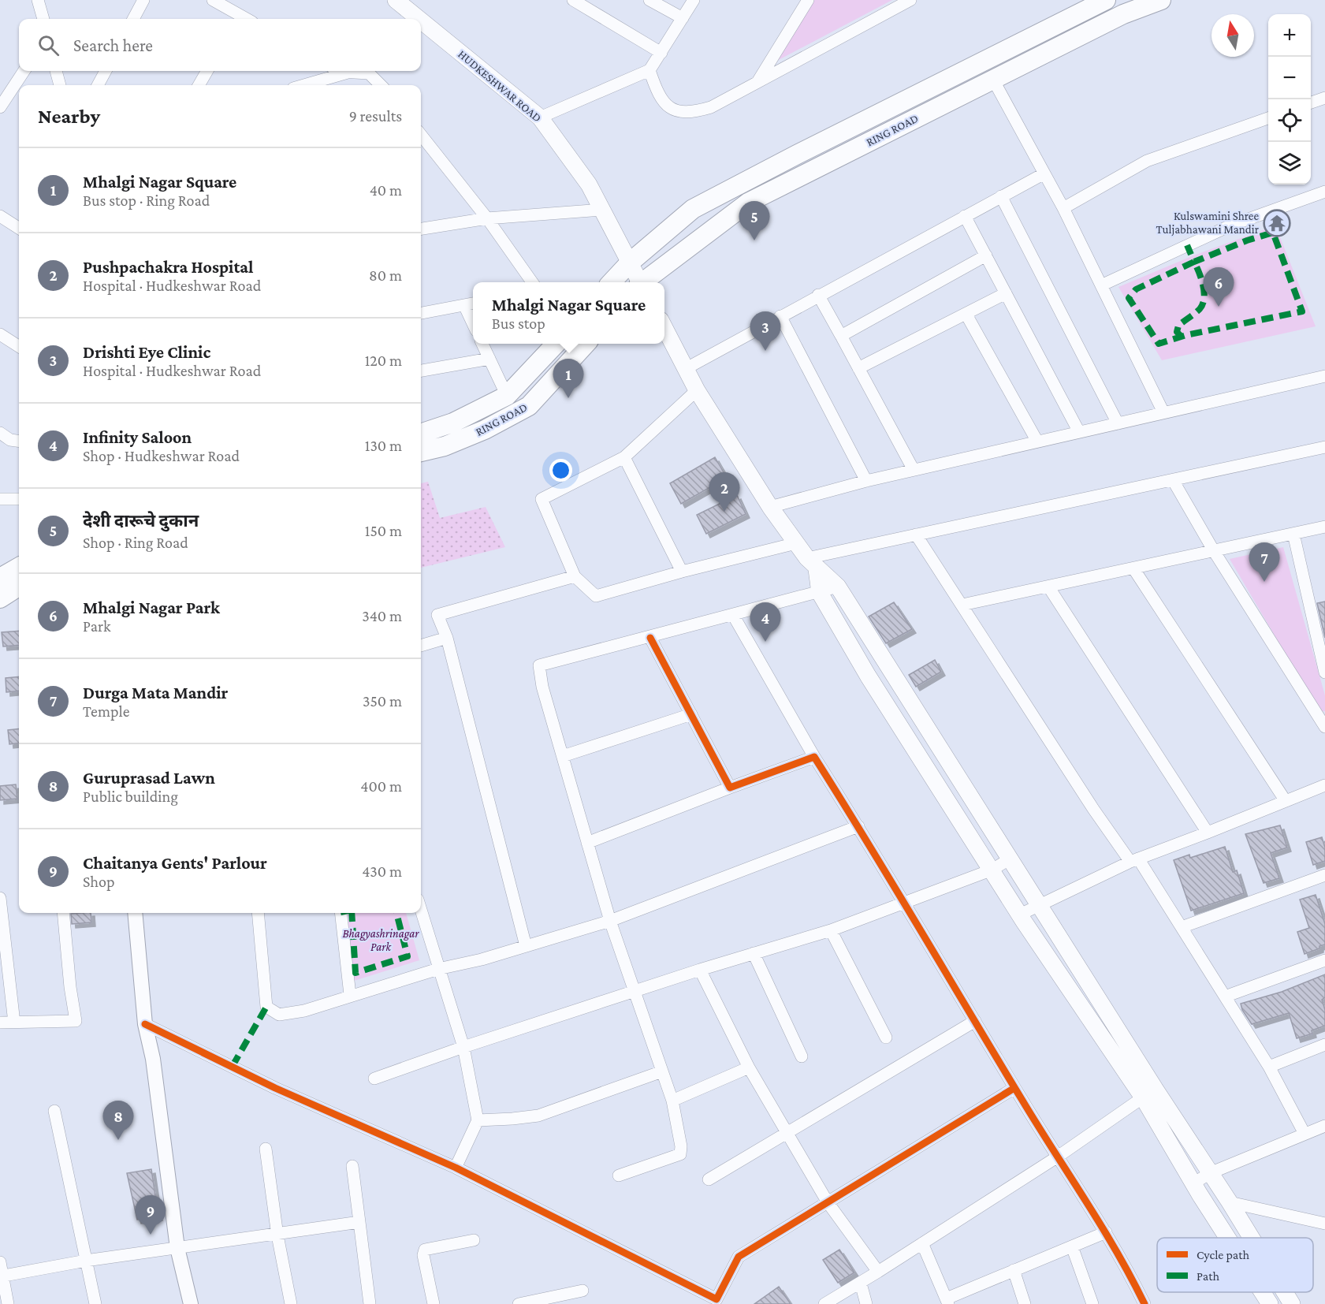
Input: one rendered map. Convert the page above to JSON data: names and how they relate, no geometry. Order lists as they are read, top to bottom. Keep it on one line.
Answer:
{"streets":{"highway":["RING ROAD"],"main road":["HUDKESHWAR ROAD"]},"crossings":[["HUDKESHWAR ROAD","RING ROAD"]],"parks":["Bhagyashrinagar Park"],"places":{"temple":["Kulswamini Shree Tuljabhawani Mandir"]},"legend":["Cycle path","Path"],"north":"top","page":{"map_buttons":["+","−"],"search":"Search here","heading":["Nearby","9 results"],"list":[{"mark":"1","name":"Mhalgi Nagar Square","note":"Bus stop · Ring Road","value":"40 m"},{"mark":"2","name":"Pushpachakra Hospital","note":"Hospital · Hudkeshwar Road","value":"80 m"},{"mark":"3","name":"Drishti Eye Clinic","note":"Hospital · Hudkeshwar Road","value":"120 m"},{"mark":"4","name":"Infinity Saloon","note":"Shop · Hudkeshwar Road","value":"130 m"},{"mark":"5","name":"देशी दारूचे दुकान","note":"Shop · Ring Road","value":"150 m"},{"mark":"6","name":"Mhalgi Nagar Park","note":"Park","value":"340 m"},{"mark":"7","name":"Durga Mata Mandir","note":"Temple","value":"350 m"},{"mark":"8","name":"Guruprasad Lawn","note":"Public building","value":"400 m"},{"mark":"9","name":"Chaitanya Gents' Parlour","note":"Shop","value":"430 m"}],"pins":["5","6","3","1","2","7","4","8","9"],"popup":["Mhalgi Nagar Square","Bus stop"]}}
